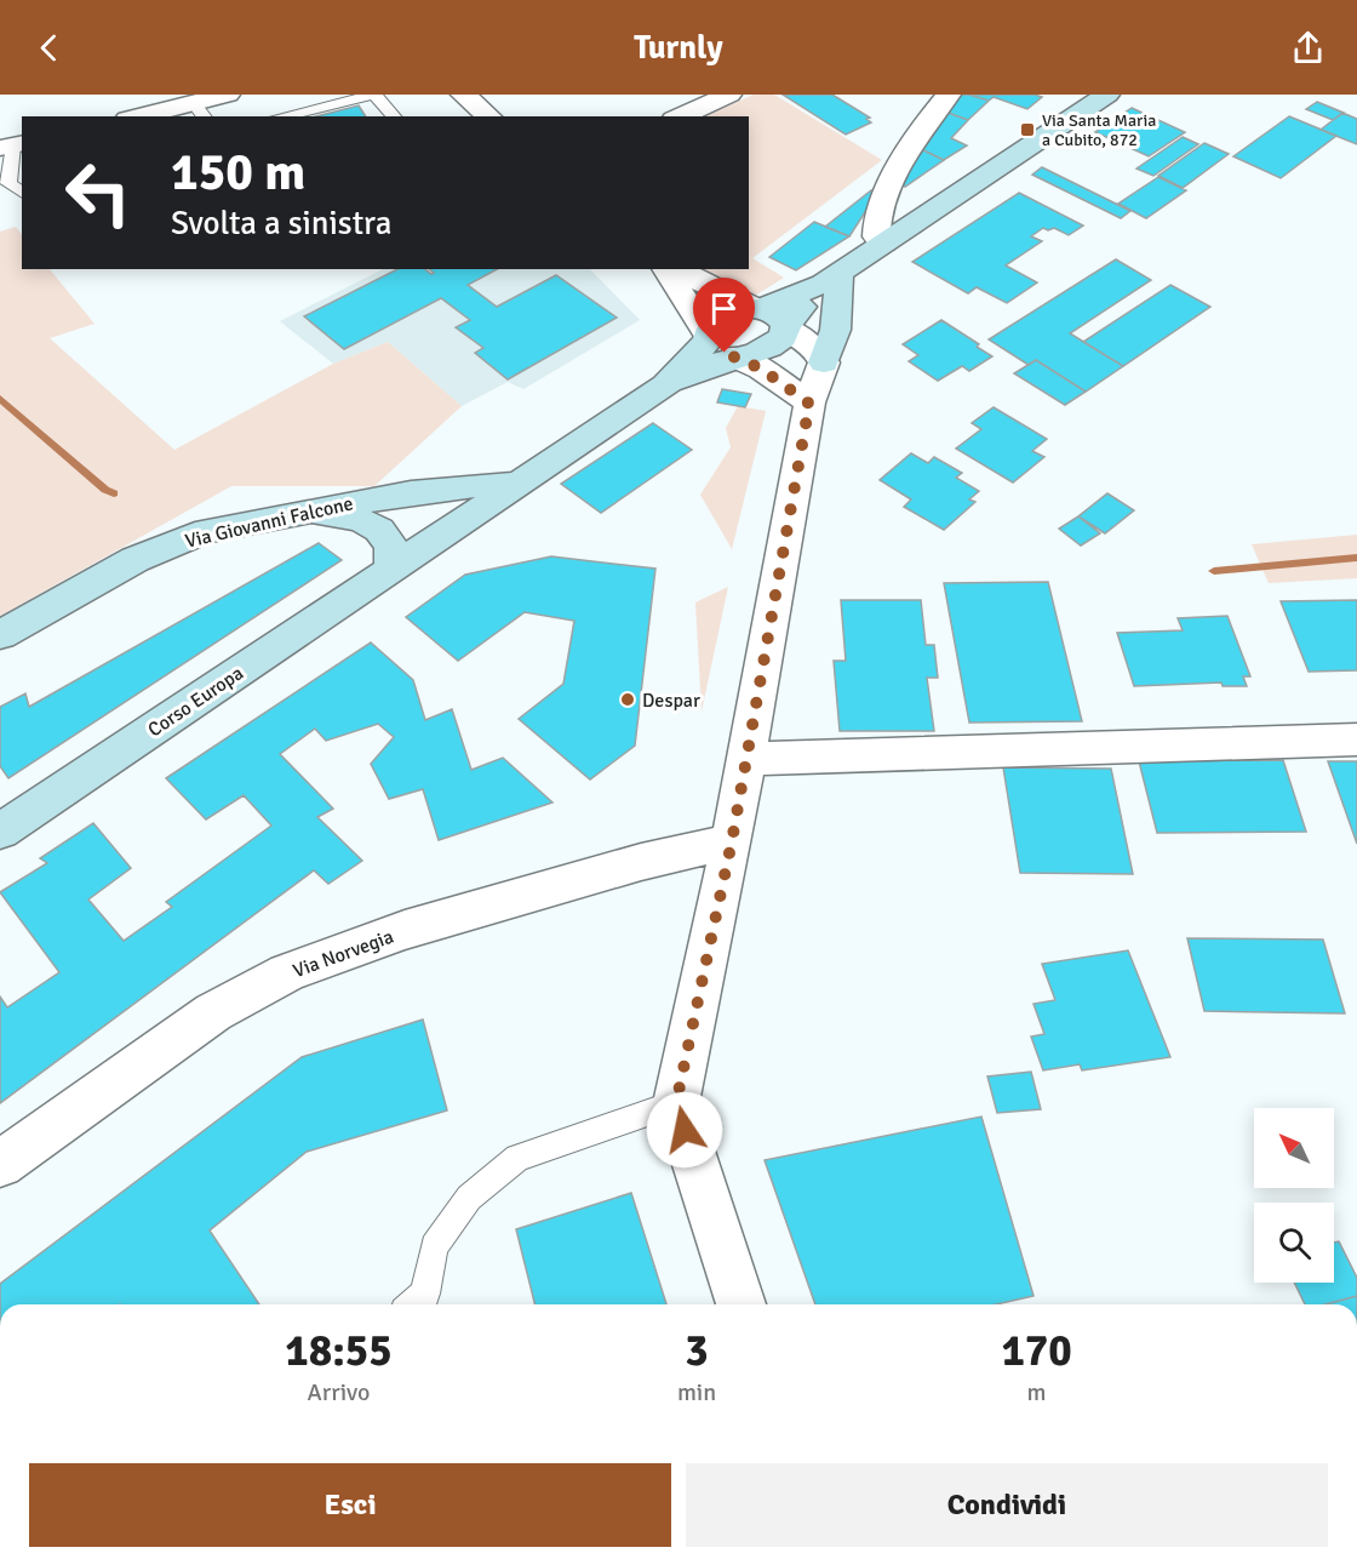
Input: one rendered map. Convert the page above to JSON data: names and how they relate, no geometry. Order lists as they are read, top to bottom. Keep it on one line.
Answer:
{"streets":{"main road":["Via Giovanni Falcone","Corso Europa"],"street":["Via Norvegia"]},"crossings":[["Via Giovanni Falcone","Corso Europa"]],"places":{"transit":["Via Santa Maria a Cubito, 872"],"other":["Despar"]},"north":"top left","page":{"header":"Turnly","turn":["150 m","Svolta a sinistra"],"eta":["18:55","Arrivo","3","min","170","m"],"buttons":["Esci","Condividi"]}}
